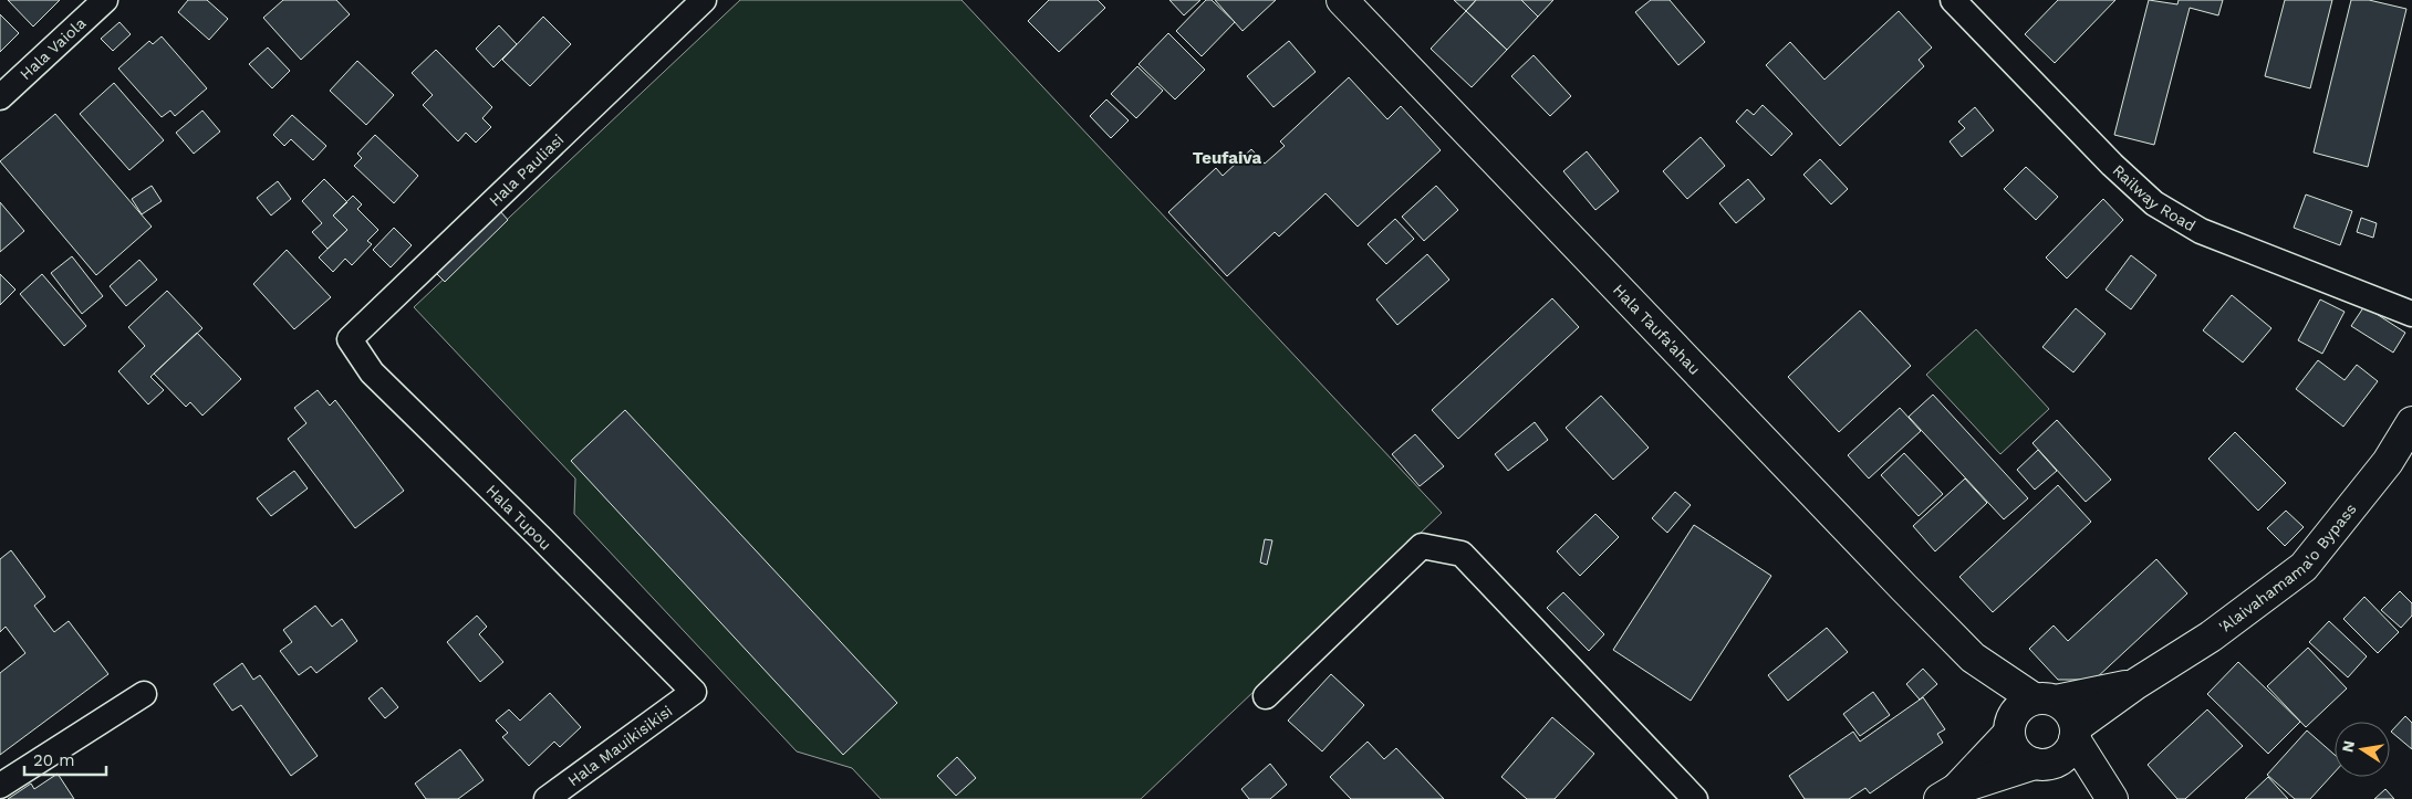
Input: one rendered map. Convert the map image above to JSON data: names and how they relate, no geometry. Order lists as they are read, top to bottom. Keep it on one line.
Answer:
{"streets":{"main road":["Hala Taufa'ahau","'Alaivahamama'o Bypass"],"street":["Hala Vaiola","Hala Pauliasi","Railway Road","Hala Tupou","Hala Mauikisikisi"]},"crossings":[["Hala Pauliasi","Hala Tupou"],["Hala Taufa'ahau","'Alaivahamama'o Bypass"],["Hala Tupou","Hala Mauikisikisi"]],"districts":["Teufaiva"],"scale_bar":"20 m","north":"left"}
